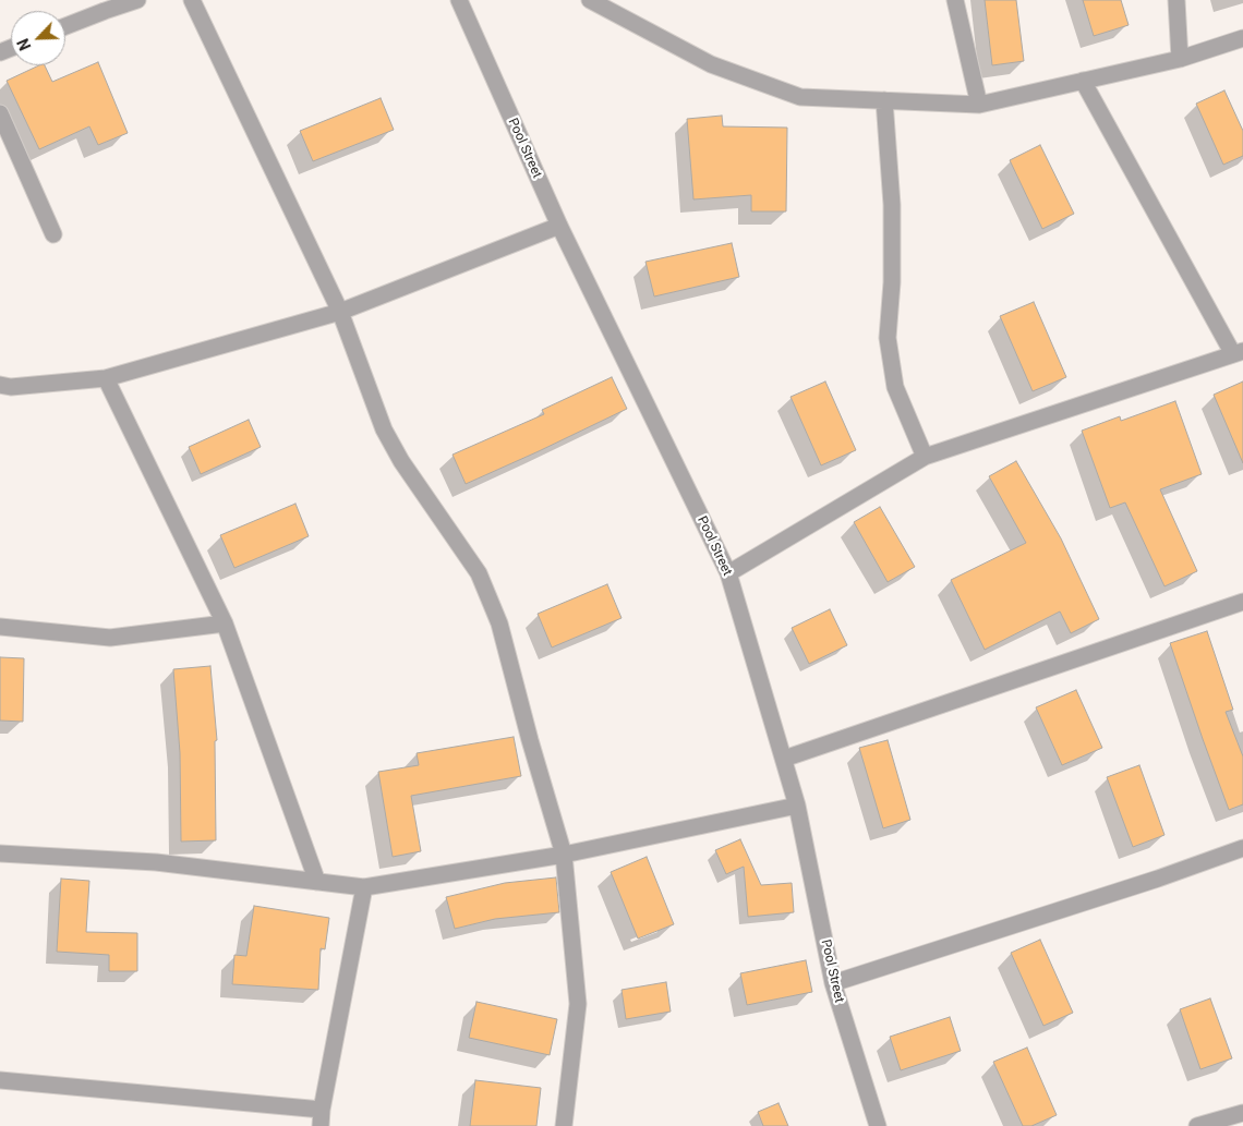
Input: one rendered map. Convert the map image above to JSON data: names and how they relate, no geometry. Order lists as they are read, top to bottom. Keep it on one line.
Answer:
{"streets":{"street":["Pool Street"]},"north":"bottom left"}
